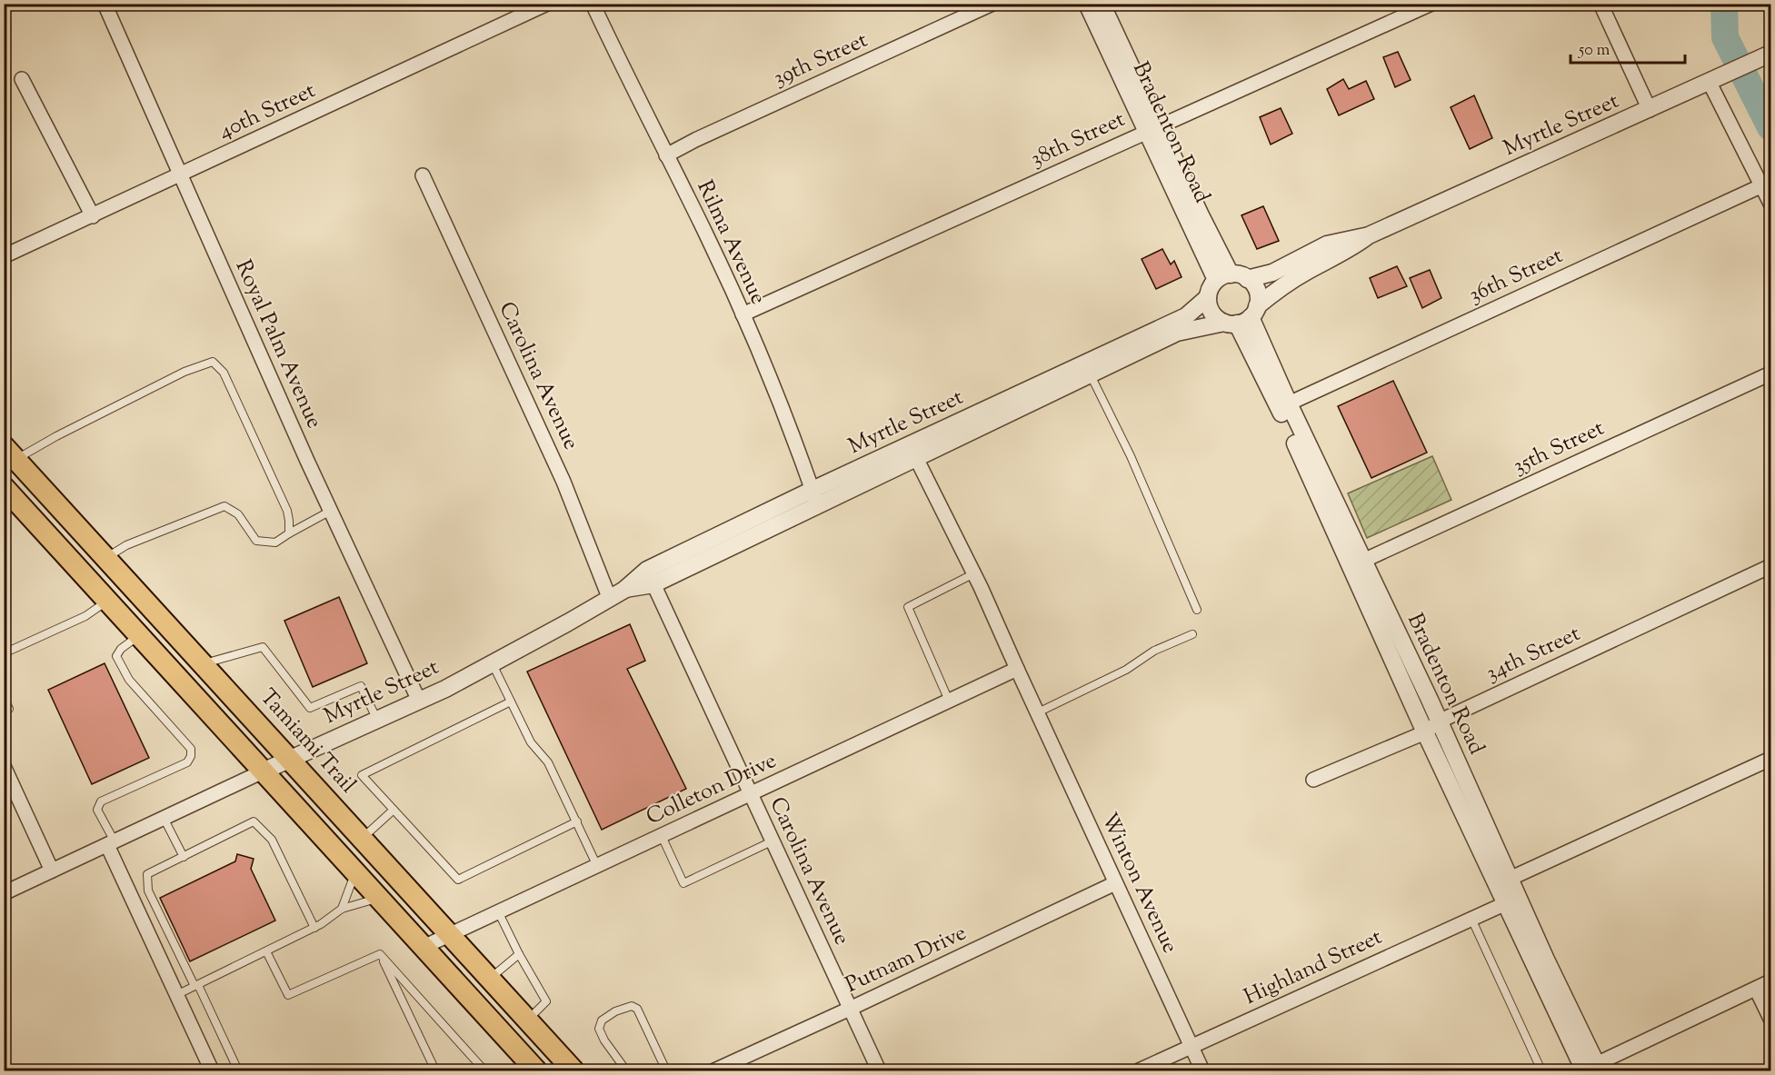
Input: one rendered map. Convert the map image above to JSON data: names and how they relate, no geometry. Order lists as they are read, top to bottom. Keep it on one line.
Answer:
{"streets":{"main road":["Tamiami Trail"],"street":["39th Street","40th Street","Myrtle Street","Bradenton Road","38th Street","Rilma Avenue","36th Street","Royal Palm Avenue","Carolina Avenue","35th Street","34th Street","Colleton Drive","Winton Avenue","Putnam Drive","Highland Street"]},"crossings":[["39th Street","Rilma Avenue"],["40th Street","Royal Palm Avenue"],["Myrtle Street","Bradenton Road"],["Myrtle Street","Rilma Avenue"],["Myrtle Street","Royal Palm Avenue"],["Myrtle Street","Carolina Avenue"],["Myrtle Street","Tamiami Trail"],["Myrtle Street","Winton Avenue"],["Bradenton Road","38th Street"],["Bradenton Road","36th Street"],["Bradenton Road","35th Street"],["Bradenton Road","34th Street"],["Bradenton Road","Highland Street"],["38th Street","Rilma Avenue"],["Carolina Avenue","Colleton Drive"],["Carolina Avenue","Putnam Drive"],["Tamiami Trail","Colleton Drive"],["Colleton Drive","Winton Avenue"],["Winton Avenue","Putnam Drive"],["Winton Avenue","Highland Street"]],"scale_bar":"50 m"}
